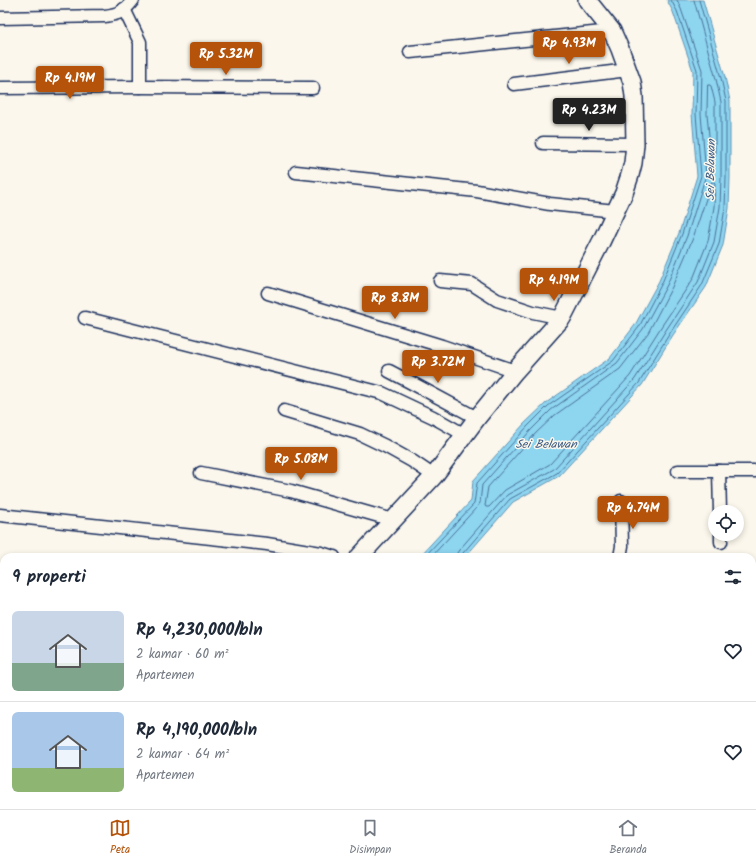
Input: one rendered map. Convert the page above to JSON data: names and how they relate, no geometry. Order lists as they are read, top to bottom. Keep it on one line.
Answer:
{"water":["Sei Belawan"],"page":{"price":["Rp 4.93M","Rp 5.32M","Rp 4.19M","Rp 4.23M","Rp 4.19M","Rp 8.8M","Rp 3.72M","Rp 5.08M","Rp 4.74M"],"heading":"9 properti","list":[{"name":"Rp 4,230,000/bln","note":"2 kamar · 60 m² · Apartemen"},{"name":"Rp 4,190,000/bln","note":"2 kamar · 64 m² · Apartemen"}],"tabs":["Peta","Disimpan","Beranda"]}}
